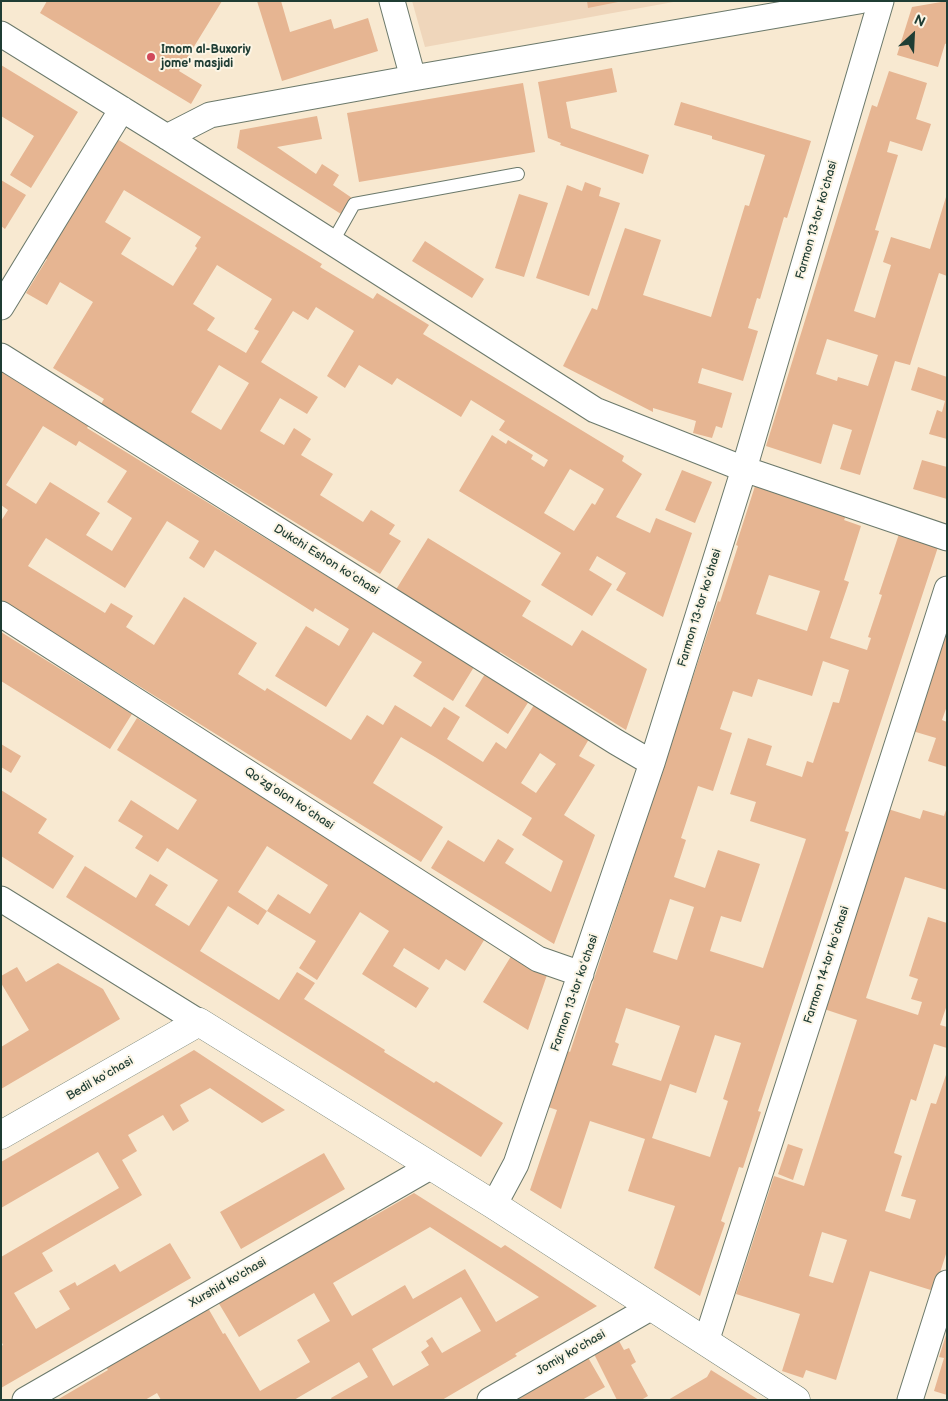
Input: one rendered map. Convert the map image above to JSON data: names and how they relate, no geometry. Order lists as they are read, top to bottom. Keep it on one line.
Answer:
{"streets":{"street":["Farmon 13-tor koʻchasi","Dukchi Eshon koʻchasi","Qoʻzgʻolon koʻchasi","Farmon 14-tor koʻchasi","Bedil koʻchasi","Xurshid ko'chasi","Jomiy ko'chasi"]},"crossings":[["Farmon 13-tor koʻchasi","Dukchi Eshon koʻchasi"],["Farmon 13-tor koʻchasi","Qoʻzgʻolon koʻchasi"]],"places":["Imom al-Buxoriy jome' masjidi"],"north":"top right"}
